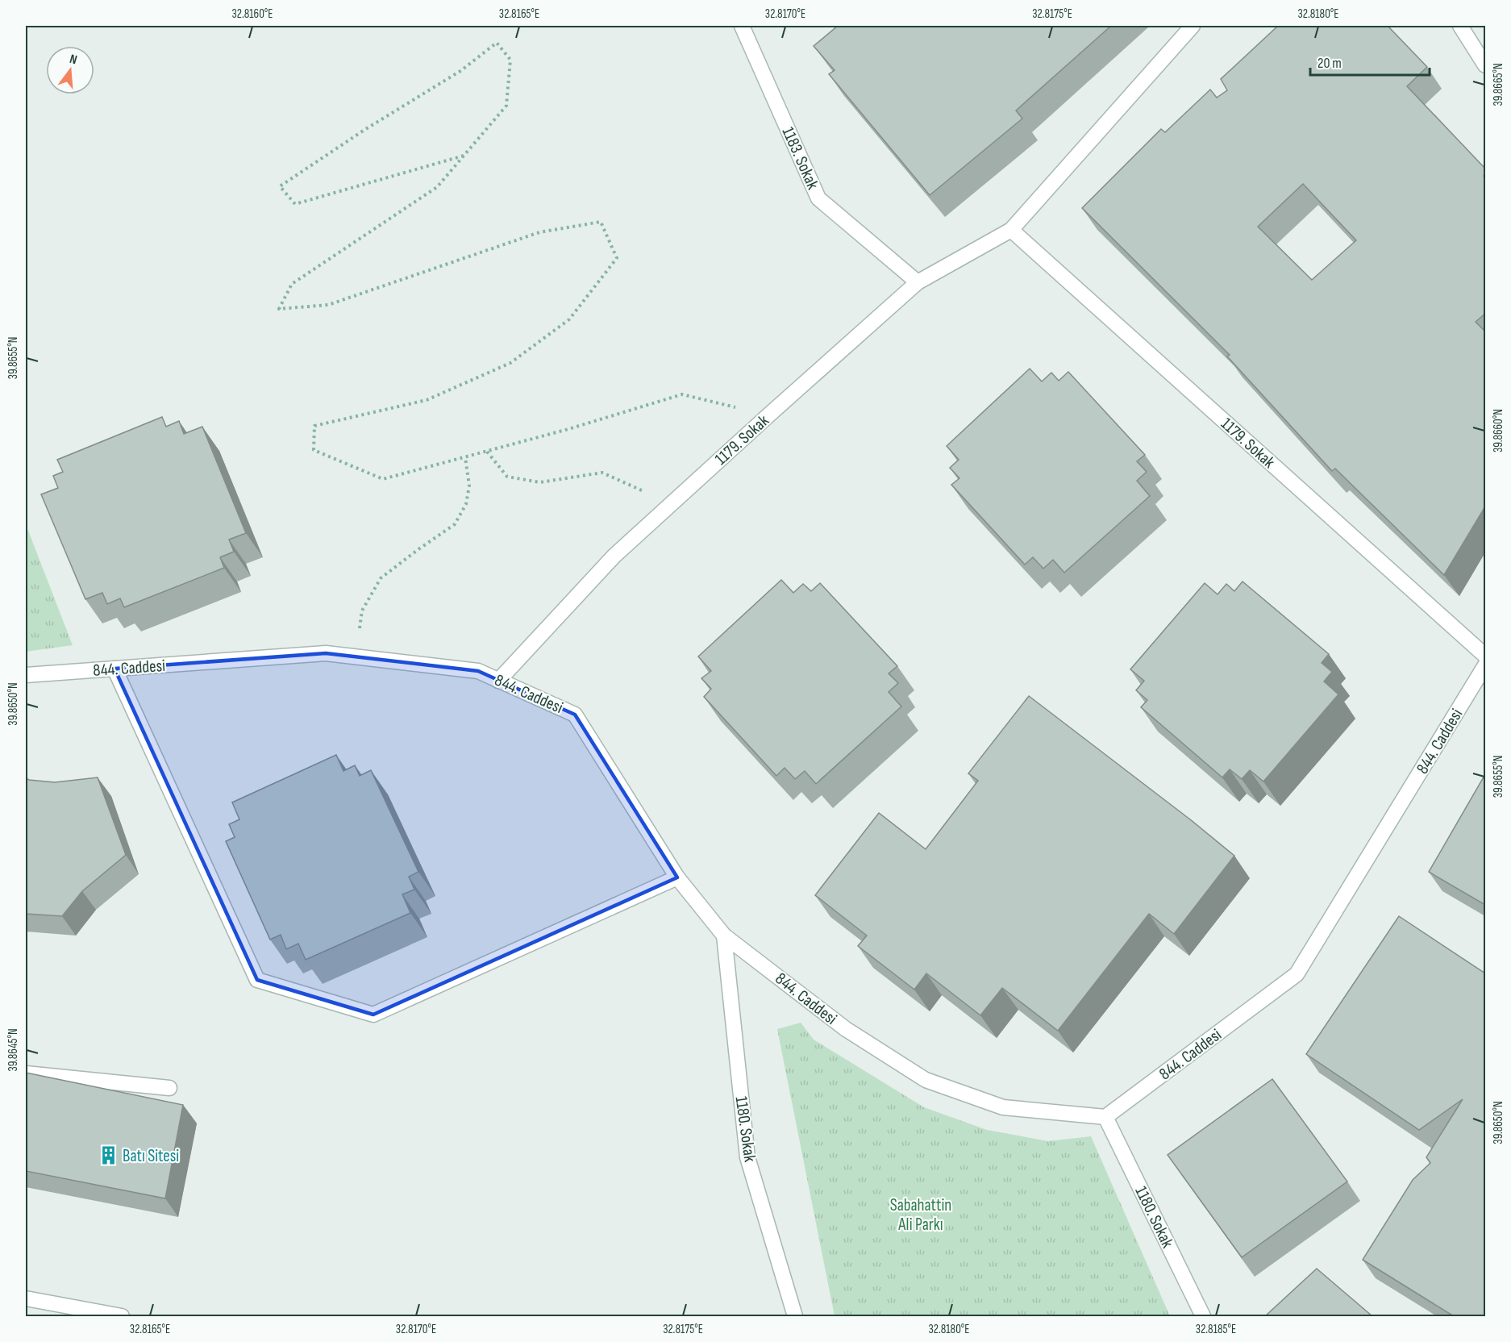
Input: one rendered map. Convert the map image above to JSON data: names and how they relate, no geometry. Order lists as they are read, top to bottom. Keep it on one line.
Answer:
{"streets":{"street":["1183. Sokak","1179. Sokak","844. Caddesi","1180. Sokak"]},"crossings":[["1183. Sokak","1179. Sokak"],["1179. Sokak","844. Caddesi"],["844. Caddesi","1180. Sokak"]],"parks":["Sabahattin Ali Parkı"],"places":{"building":["Batı Sitesi"]},"scale_bar":"20 m","north":"top","coordinates":["32.8160°E","32.8165°E","32.8170°E","32.8175°E","32.8180°E","39.8665°N","39.8655°N","39.8660°N","39.8650°N","39.8645°N","32.8185°E"]}
